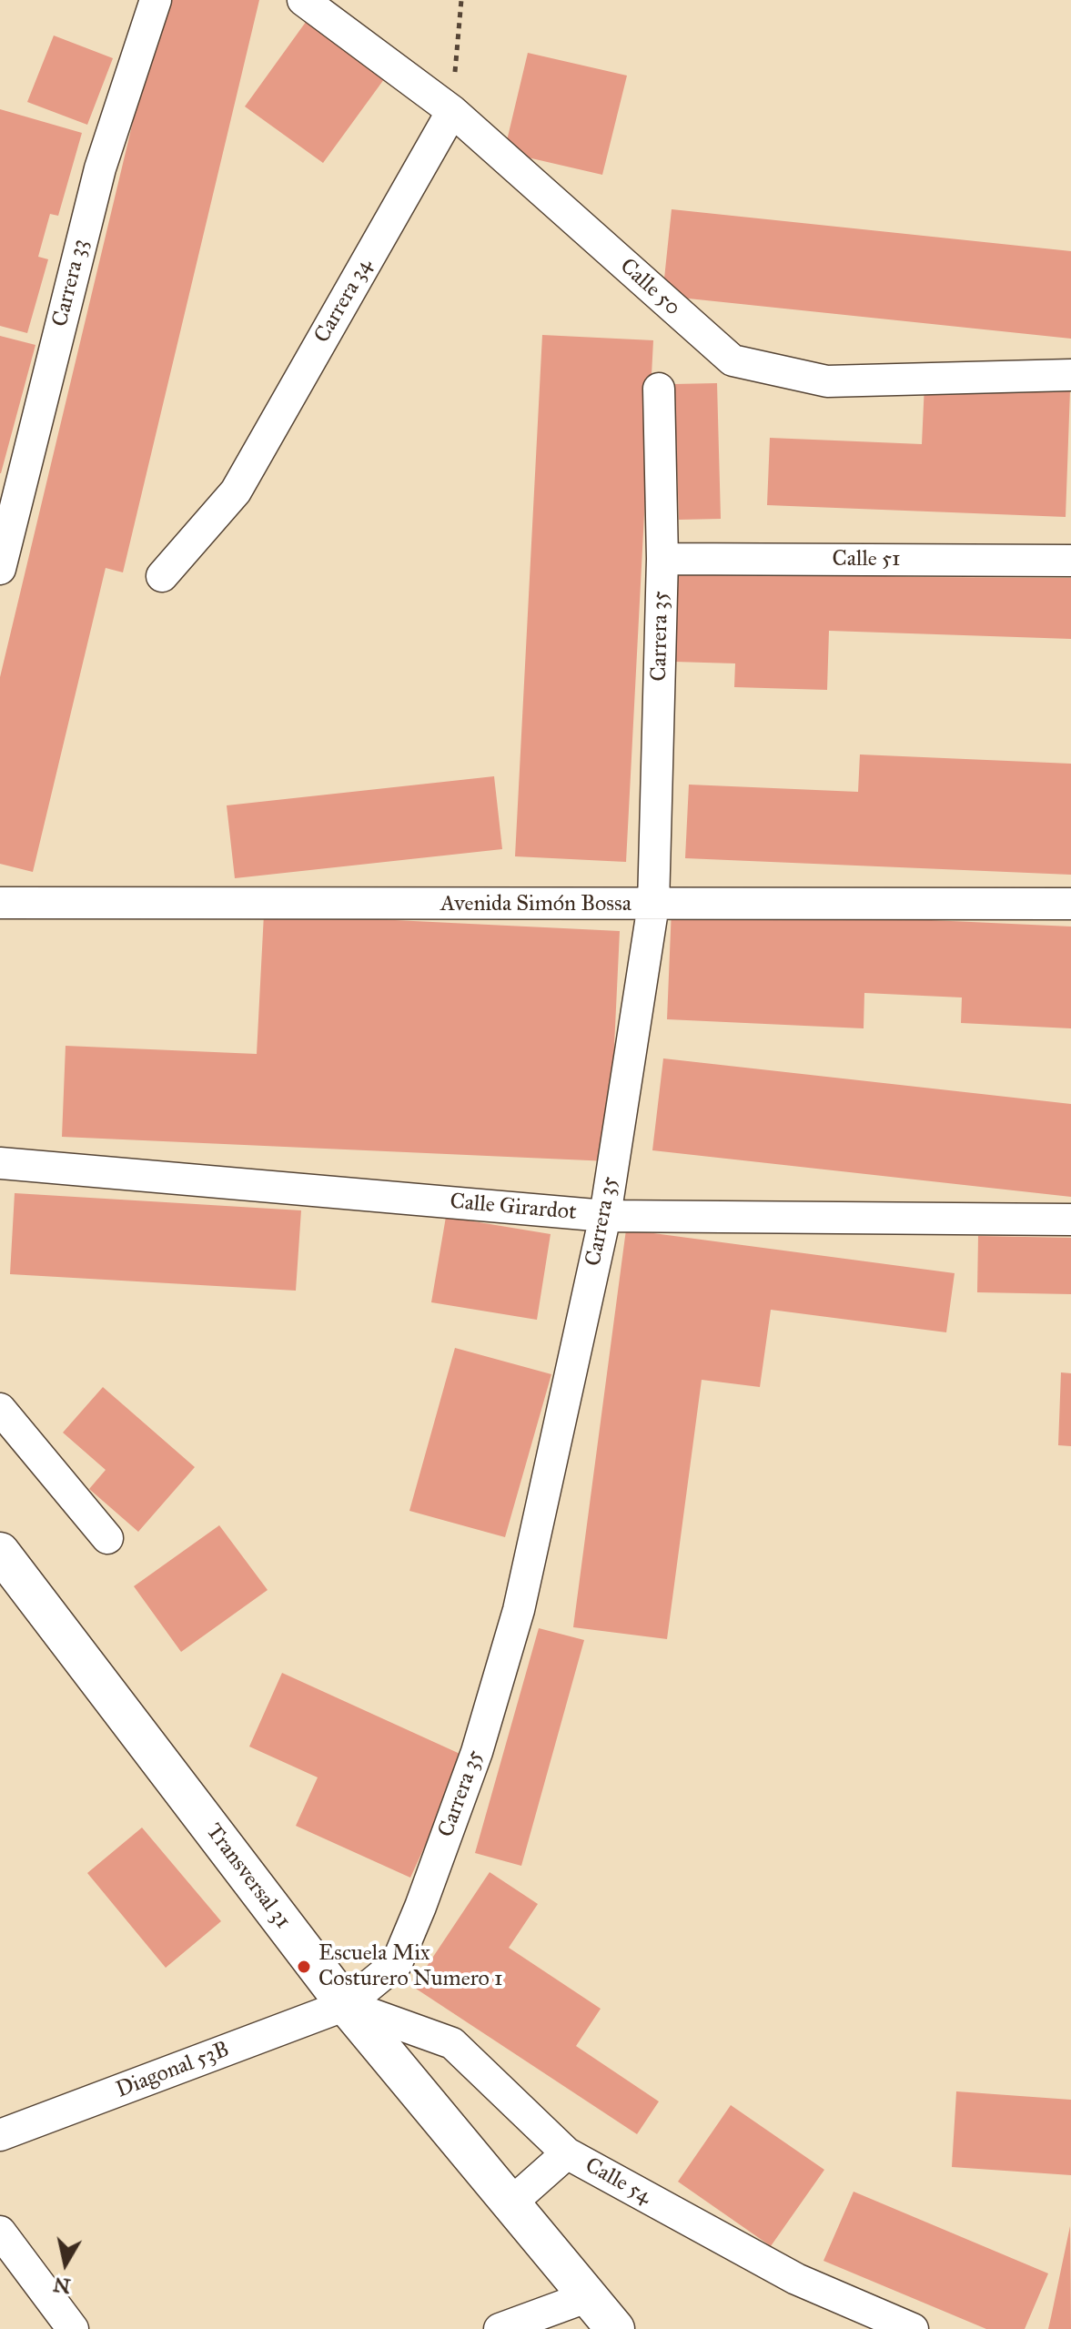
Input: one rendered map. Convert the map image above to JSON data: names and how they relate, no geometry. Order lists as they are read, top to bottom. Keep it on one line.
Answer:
{"streets":{"street":["Carrera 33","Calle 50","Carrera 34","Calle 51","Carrera 35","Avenida Simón Bossa","Calle Girardot","Transversal 31","Diagonal 53B","Calle 54"]},"crossings":[["Calle 50","Carrera 34"],["Calle 51","Carrera 35"],["Carrera 35","Avenida Simón Bossa"],["Carrera 35","Calle Girardot"],["Carrera 35","Transversal 31"],["Carrera 35","Diagonal 53B"],["Carrera 35","Calle 54"],["Transversal 31","Diagonal 53B"],["Transversal 31","Calle 54"],["Diagonal 53B","Calle 54"]],"places":["Escuela Mix Costurero Numero 1"],"north":"bottom"}
